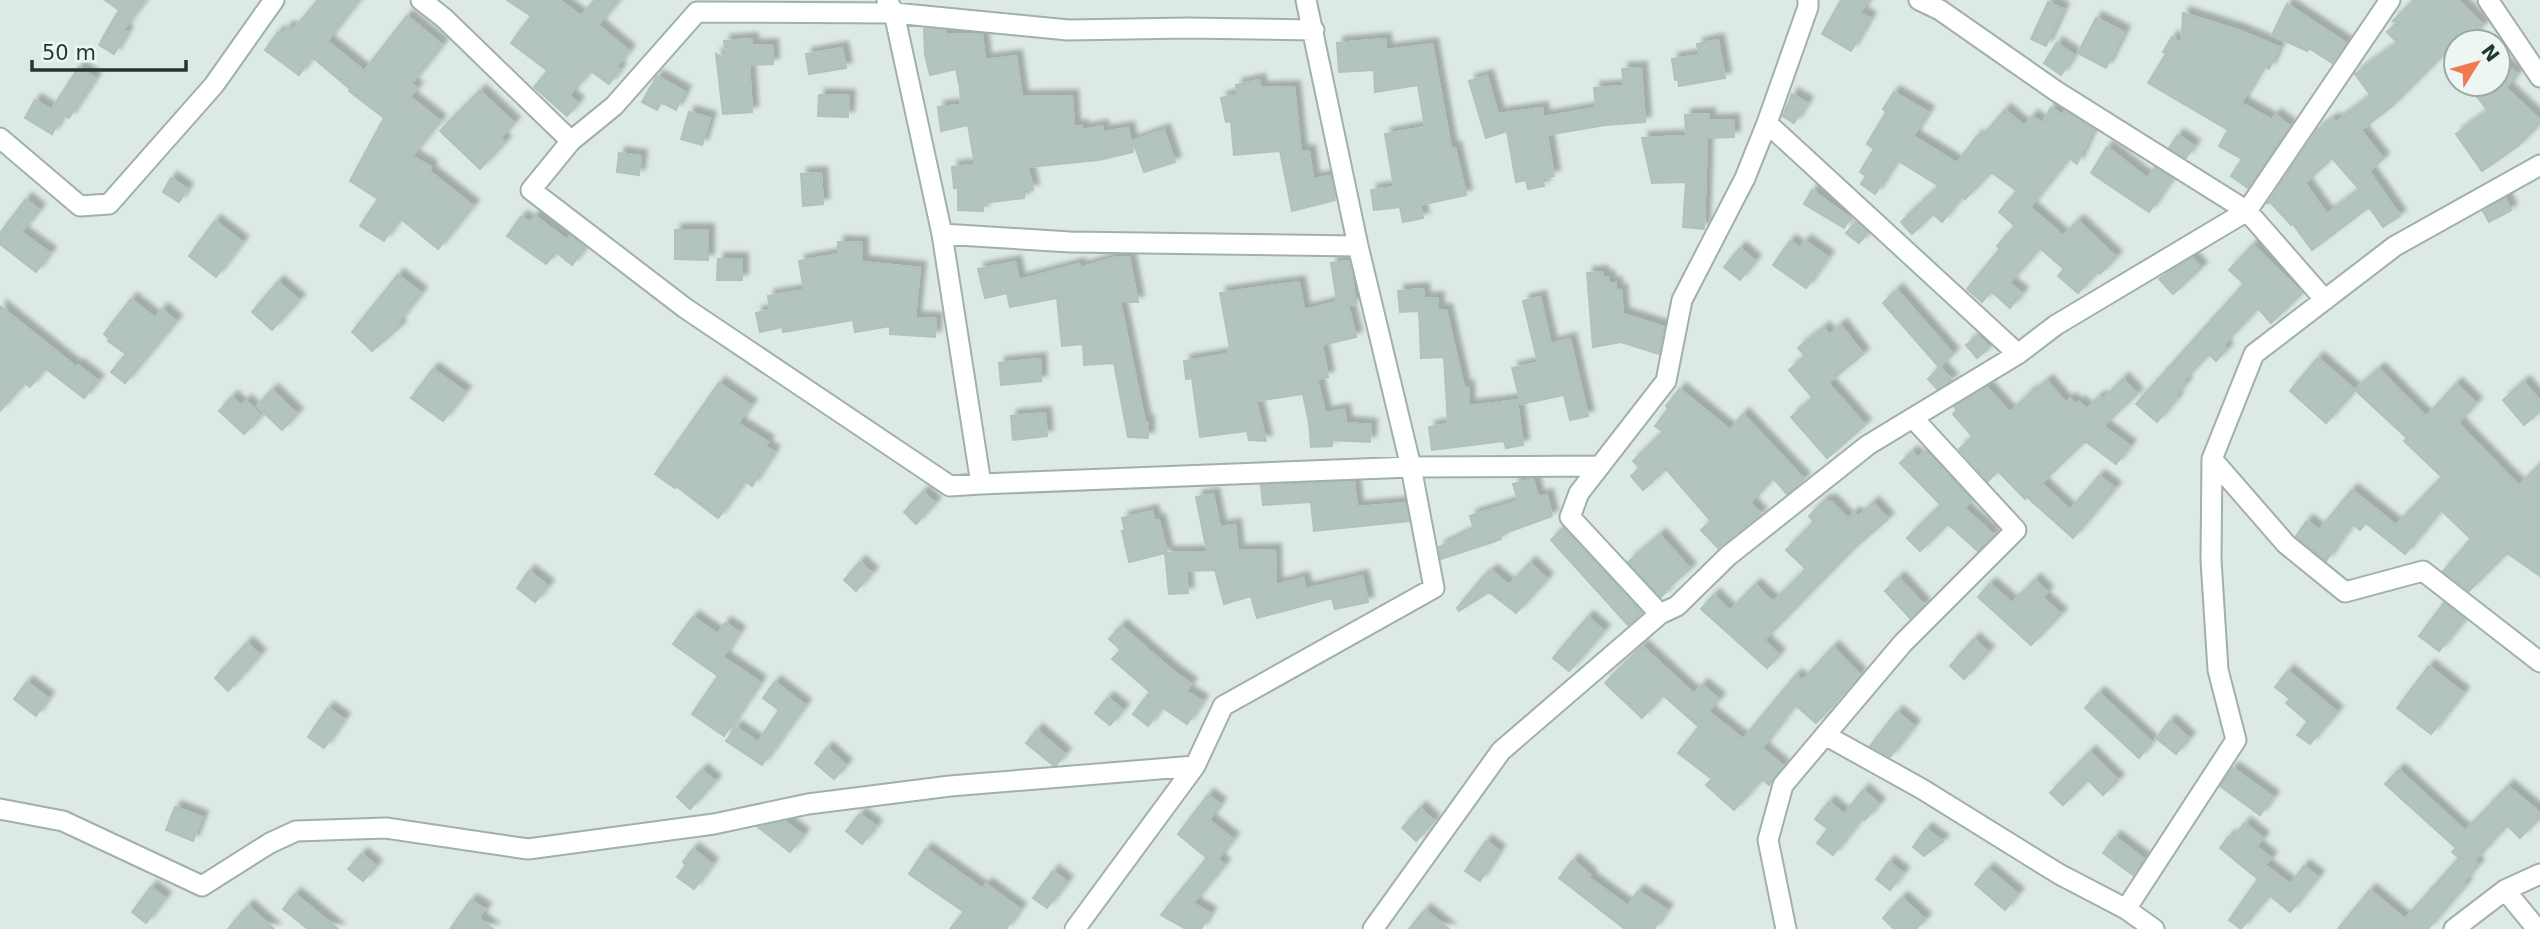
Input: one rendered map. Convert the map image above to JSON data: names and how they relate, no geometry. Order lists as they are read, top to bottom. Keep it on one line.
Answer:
{"scale_bar":"50 m","north":"top right"}
